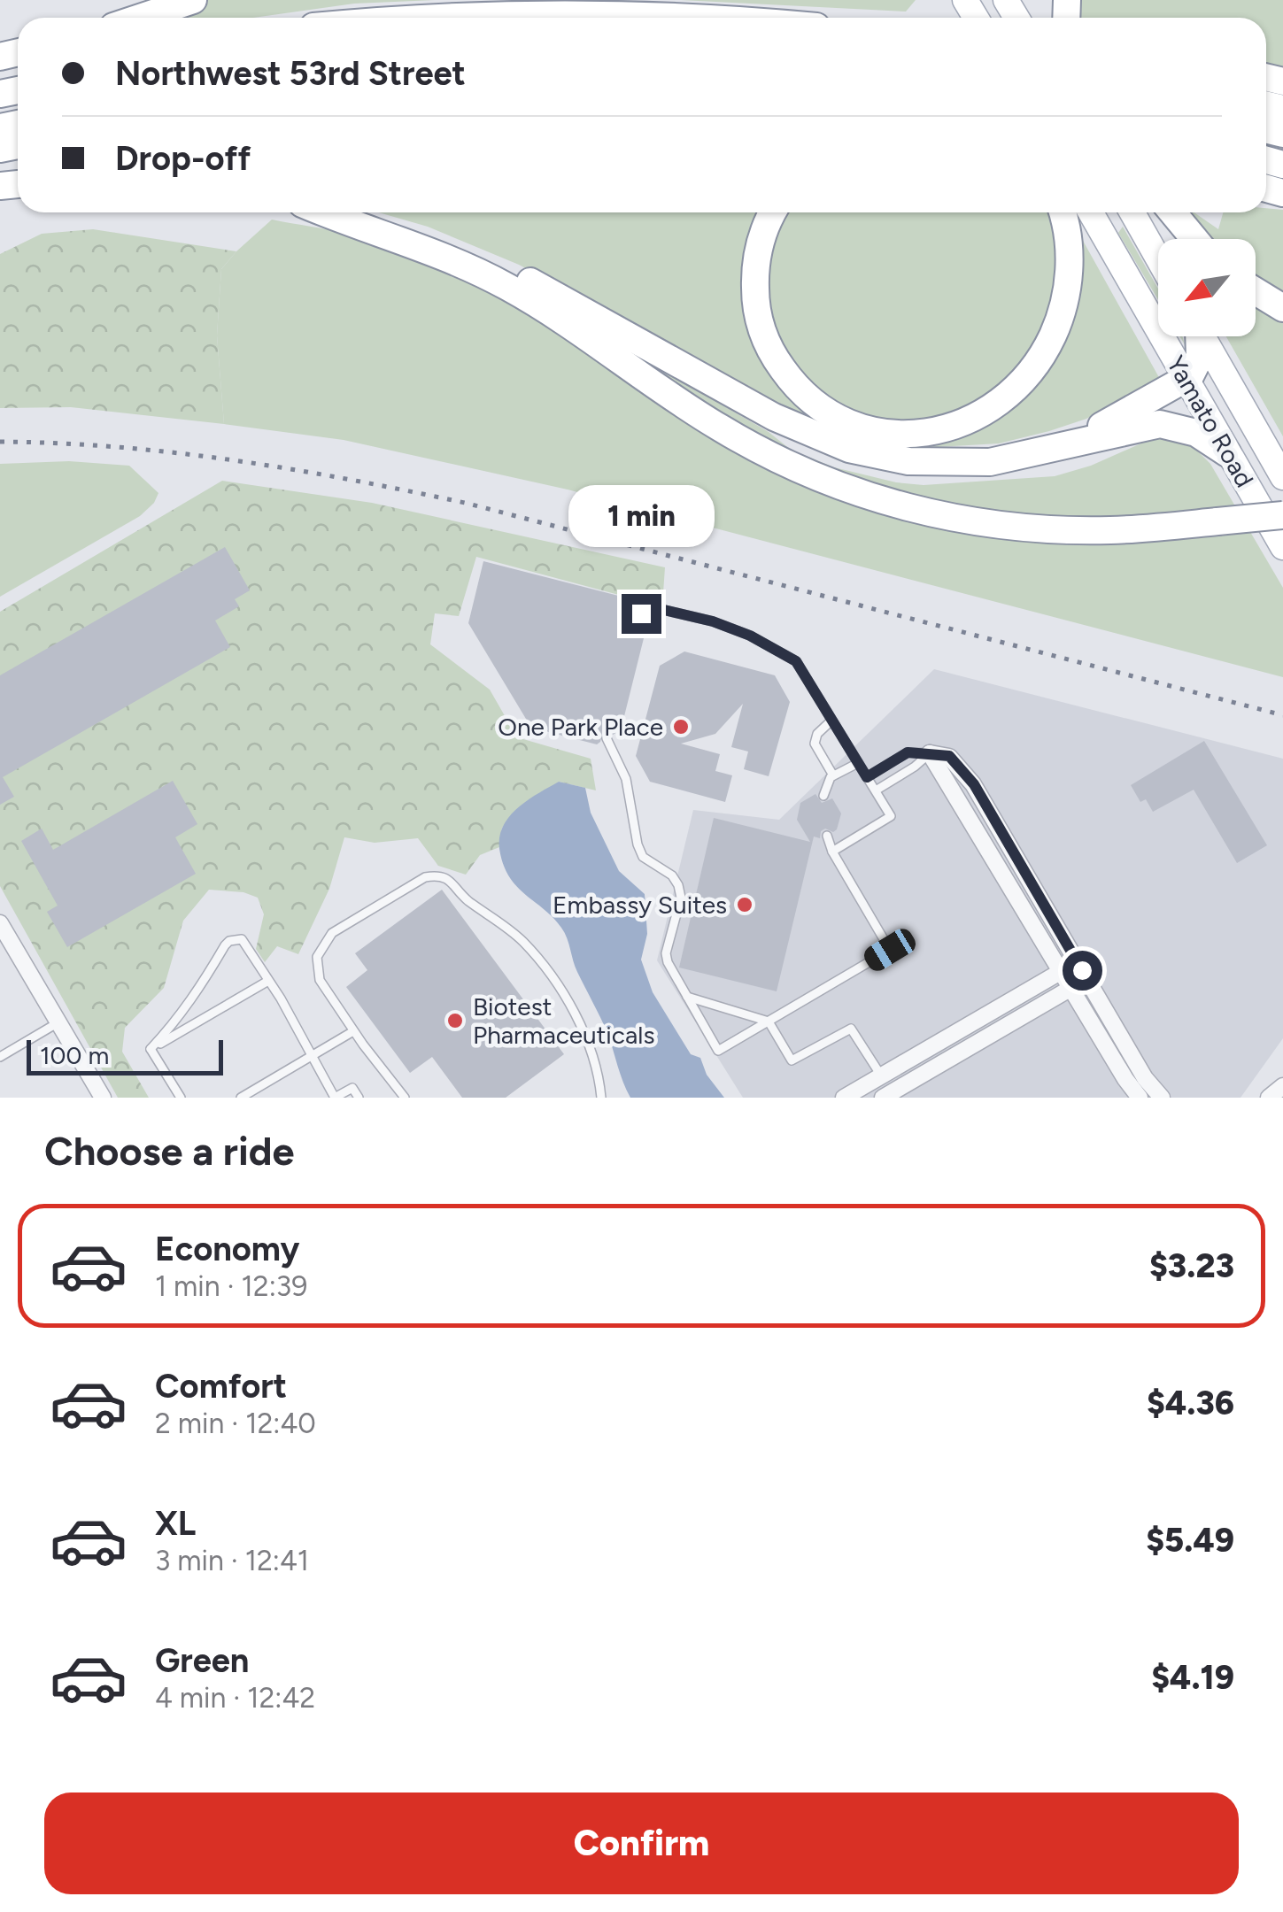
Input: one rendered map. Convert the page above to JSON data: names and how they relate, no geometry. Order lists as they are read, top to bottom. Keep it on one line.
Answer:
{"streets":{"main road":["Yamato Road"]},"places":["One Park Place","Embassy Suites","Biotest Pharmaceuticals"],"scale_bar":"100 m","north":"bottom left","page":{"banner":["Northwest 53rd Street","Drop-off"],"bubble":"1 min","scale":"100 m","heading":"Choose a ride","list":[{"name":"Economy","note":"1 min · 12:39","value":"$3.23"},{"name":"Comfort","note":"2 min · 12:40","value":"$4.36"},{"name":"XL","note":"3 min · 12:41","value":"$5.49"},{"name":"Green","note":"4 min · 12:42","value":"$4.19"}],"buttons":"Confirm"}}
